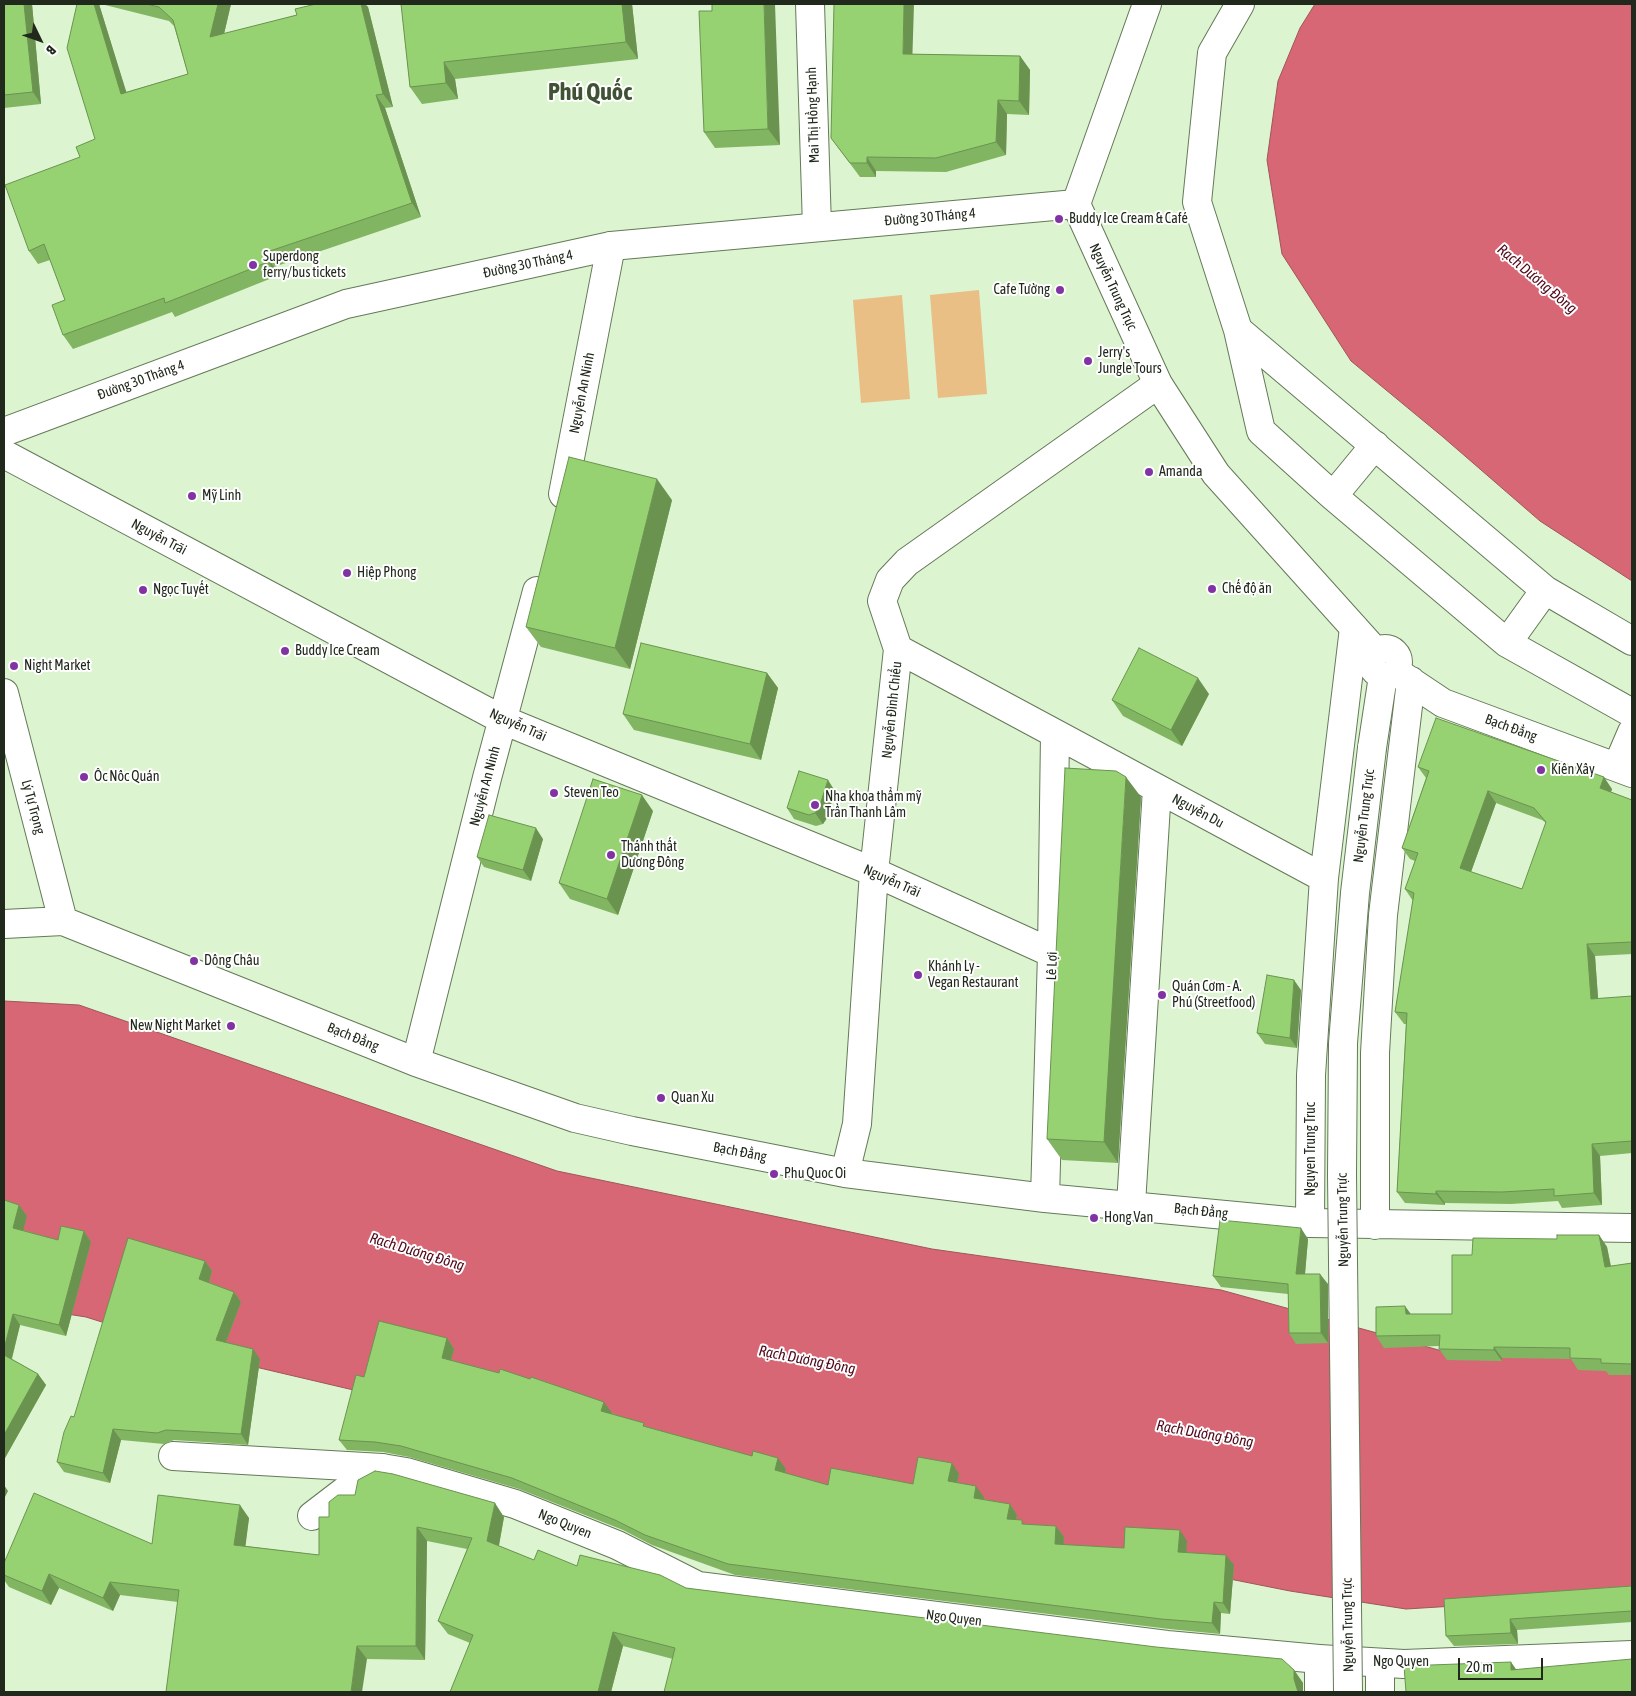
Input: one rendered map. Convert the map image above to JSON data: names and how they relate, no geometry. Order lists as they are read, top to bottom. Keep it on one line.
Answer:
{"streets":{"street":["Mai Thị Hồng Hạnh","Đường 30 Tháng 4","Nguyễn Trung Trực","Nguyễn An Ninh","Nguyễn Trãi","Nguyễn Đình Chiểu","Bạch Đằng","Lý Tự Trọng","Nguyễn Du","Lê Lợi","Nguyen Trung Truc","Ngo Quyen"]},"crossings":[["Mai Thị Hồng Hạnh","Đường 30 Tháng 4"],["Đường 30 Tháng 4","Nguyễn Trung Trực"],["Đường 30 Tháng 4","Nguyễn An Ninh"],["Nguyễn Trung Trực","Nguyễn Đình Chiểu"],["Nguyễn Trung Trực","Bạch Đằng"],["Nguyễn An Ninh","Nguyễn Trãi"],["Nguyễn An Ninh","Bạch Đằng"],["Nguyễn Trãi","Nguyễn Đình Chiểu"],["Nguyễn Trãi","Lê Lợi"],["Nguyễn Đình Chiểu","Bạch Đằng"],["Nguyễn Đình Chiểu","Nguyễn Du"],["Bạch Đằng","Lý Tự Trọng"],["Bạch Đằng","Lê Lợi"],["Bạch Đằng","Nguyen Trung Truc"],["Nguyễn Du","Lê Lợi"],["Nguyễn Du","Nguyen Trung Truc"]],"districts":["Phú Quốc"],"water":["Rạch Dương Đông"],"places":["Buddy Ice Cream & Café","Superdong ferry/bus tickets","Cafe Tường","Jerry's Jungle Tours","Amanda","Mỹ Linh","Hiệp Phong","Chế độ ăn","Ngọc Tuyết","Buddy Ice Cream","Night Market","Kiên Xây","Ôc Nôc Quán","Steven Teo","Nha khoa thẩm mỹ Trần Thanh Lâm","Thánh thất Dương Đông","Dông Châu","Khánh Ly - Vegan Restaurant","Quán Cơm - A. Phú (Streetfood)","New Night Market","Quan Xu","Phu Quoc Oi","Hong Van"],"scale_bar":"20 m","north":"bottom right"}
